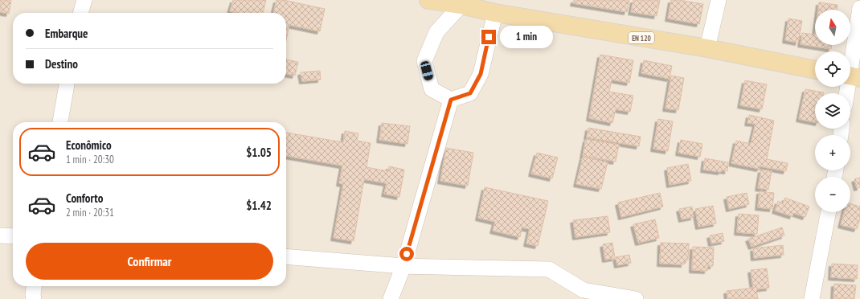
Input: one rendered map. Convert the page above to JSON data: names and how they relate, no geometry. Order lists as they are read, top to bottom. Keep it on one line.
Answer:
{"streets":{"main road":["EN 120"]},"north":"top","page":{"map_buttons":["+","−"],"banner":["Embarque","Destino"],"bubble":"1 min","list":[{"name":"Econômico","note":"1 min · 20:30","value":"$1.05"},{"name":"Conforto","note":"2 min · 20:31","value":"$1.42"}],"buttons":"Confirmar"}}
